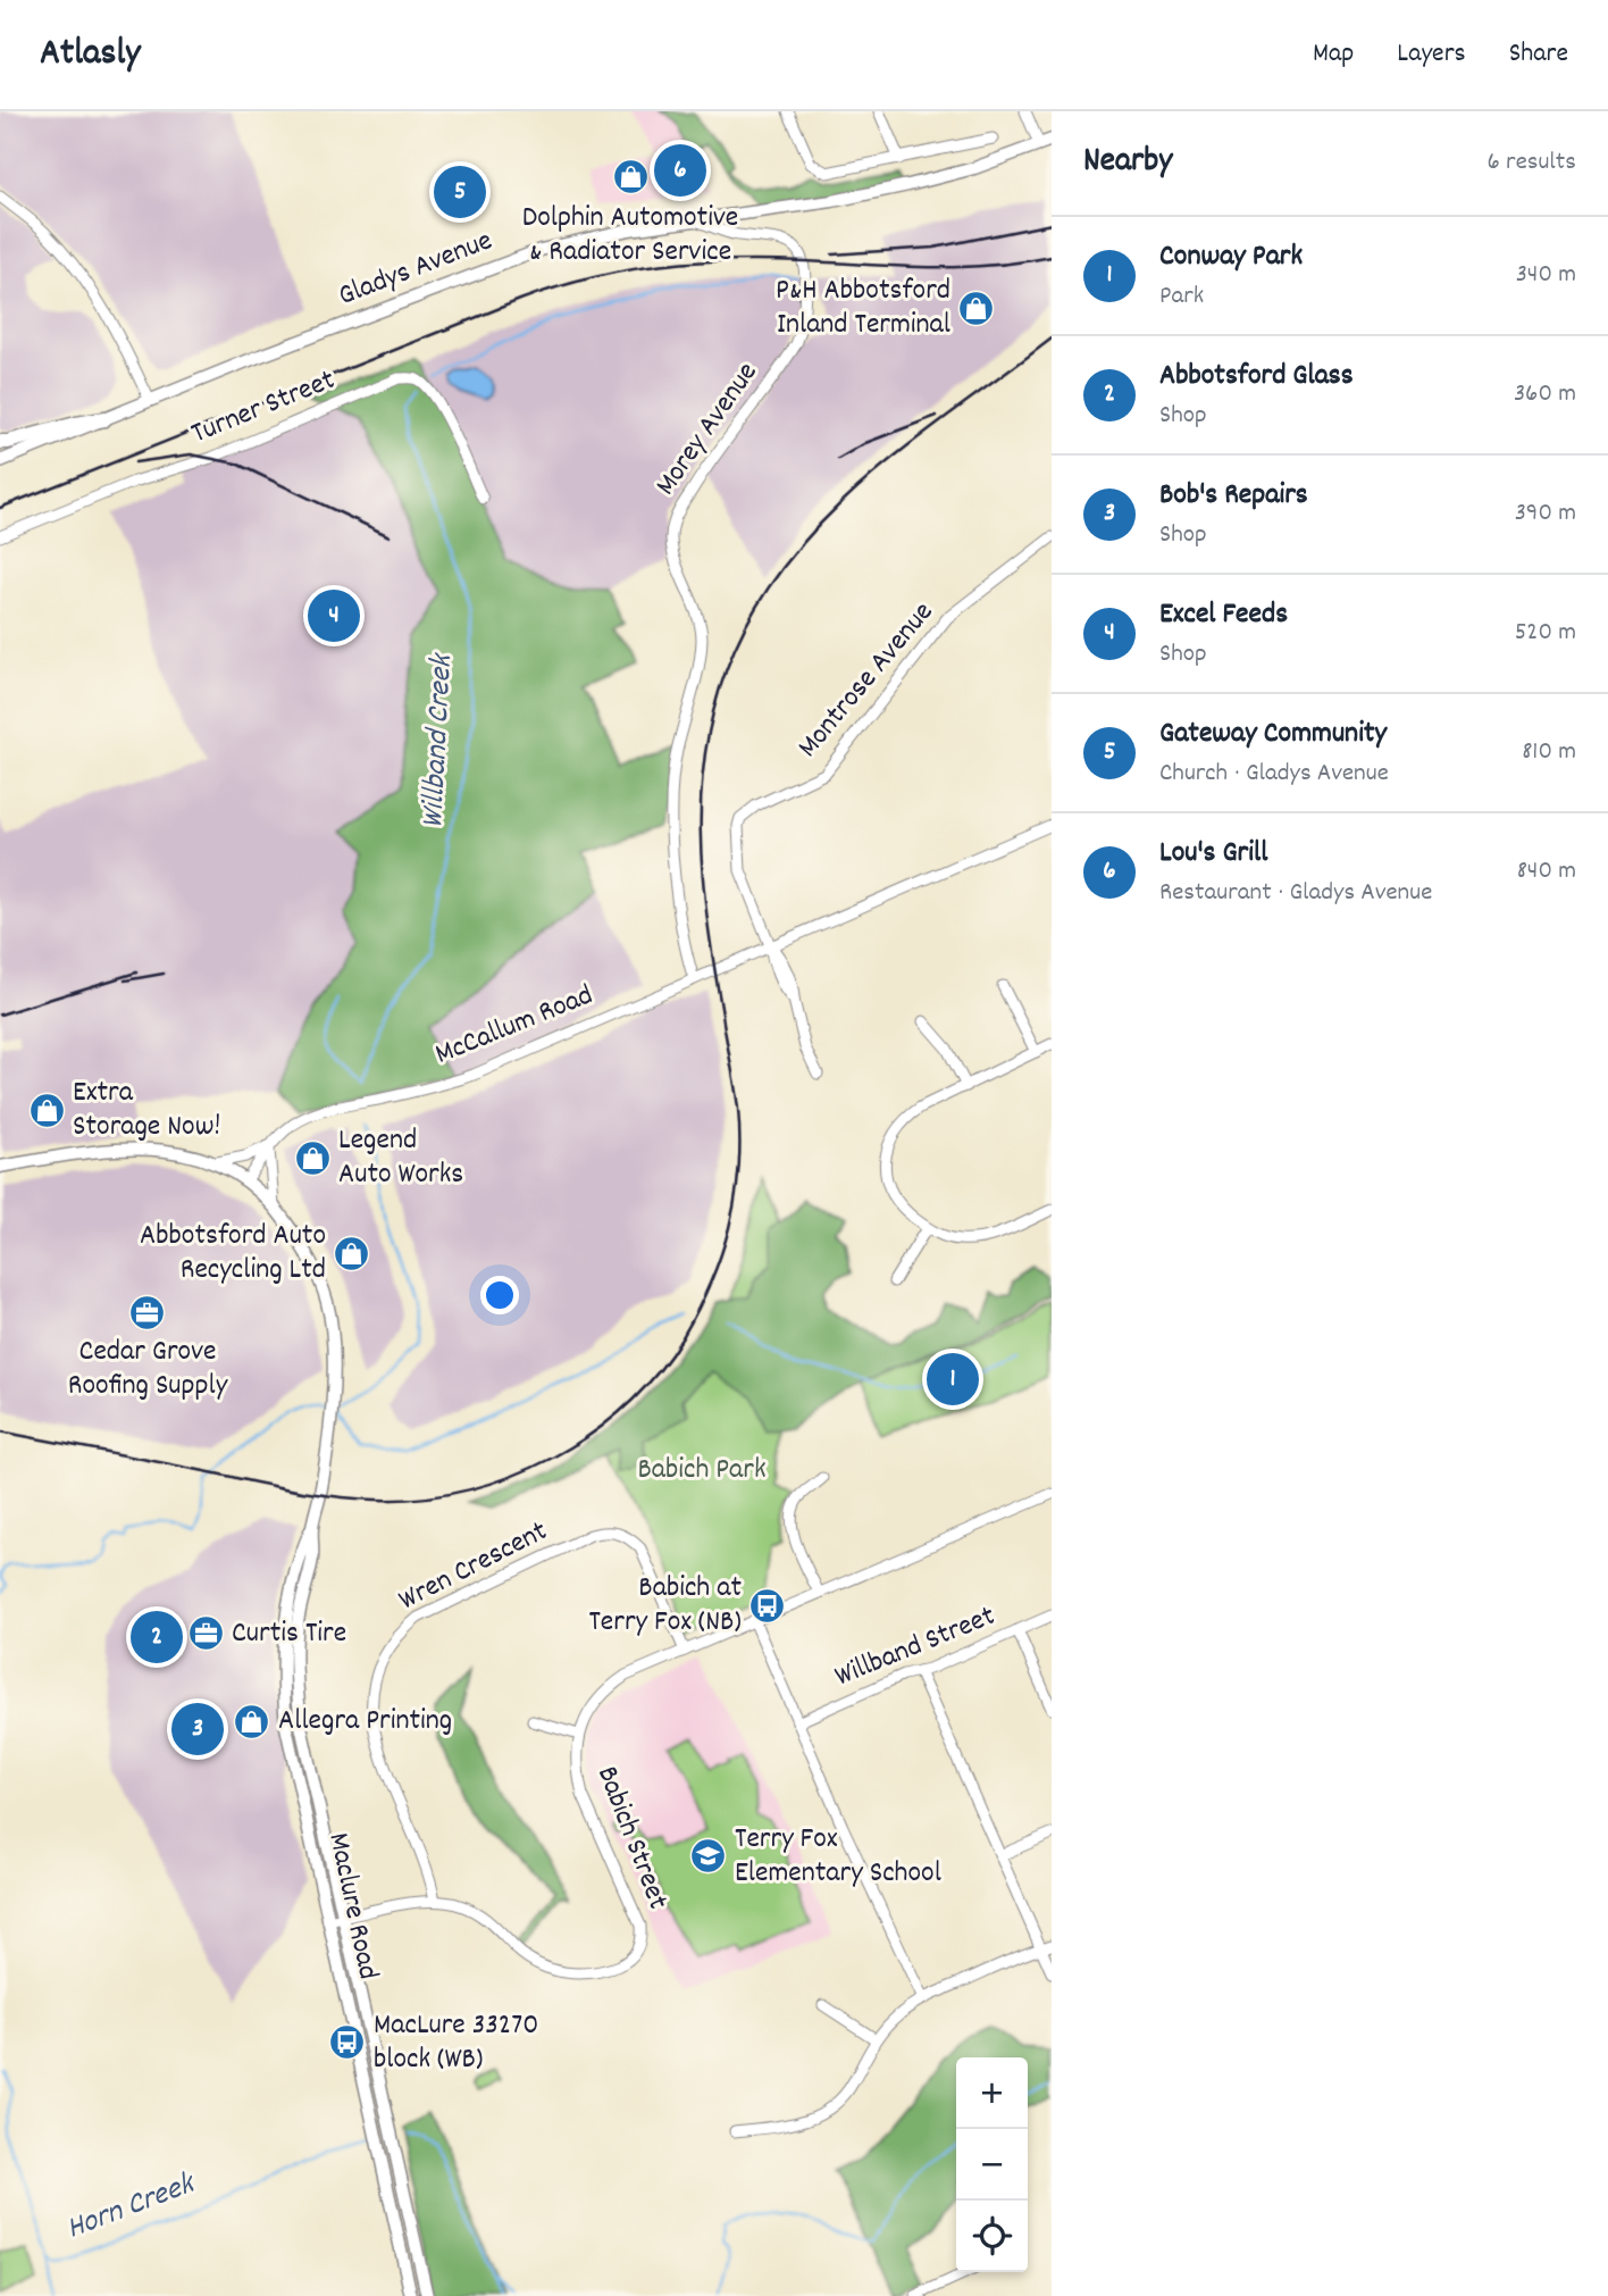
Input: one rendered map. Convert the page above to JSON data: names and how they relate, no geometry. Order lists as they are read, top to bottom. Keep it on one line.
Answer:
{"streets":{"main road":["Gladys Avenue","Maclure Road"],"street":["Turner Street","Morey Avenue","Montrose Avenue","McCallum Road","Wren Crescent","Willband Street","Babich Street"]},"crossings":[["Gladys Avenue","Morey Avenue"],["Morey Avenue","McCallum Road"],["Montrose Avenue","McCallum Road"],["McCallum Road","Maclure Road"],["Wren Crescent","Babich Street"],["Babich Street","Maclure Road"]],"water":["Willband Creek","Horn Creek"],"parks":["Babich Park"],"places":{"shop":["Dolphin Automotive & Radiator Service","P&H Abbotsford Inland Terminal","Extra Storage Now!","Legend Auto Works","Abbotsford Auto Recycling Ltd","Allegra Printing"],"office":["Cedar Grove Roofing Supply","Curtis Tire"],"bus stop":["Babich at Terry Fox (NB)","MacLure 33270 block (WB)"],"school or university":["Terry Fox Elementary School"]},"page":{"header":"Atlasly","nav":["Map","Layers","Share"],"heading":["Nearby","6 results"],"pins":["6","5","4","1","2","3"],"list":[{"mark":"1","name":"Conway Park","note":"Park","value":"340 m"},{"mark":"2","name":"Abbotsford Glass","note":"Shop","value":"360 m"},{"mark":"3","name":"Bob's Repairs","note":"Shop","value":"390 m"},{"mark":"4","name":"Excel Feeds","note":"Shop","value":"520 m"},{"mark":"5","name":"Gateway Community","note":"Church · Gladys Avenue","value":"810 m"},{"mark":"6","name":"Lou's Grill","note":"Restaurant · Gladys Avenue","value":"840 m"}],"map_buttons":["+","−"]}}
